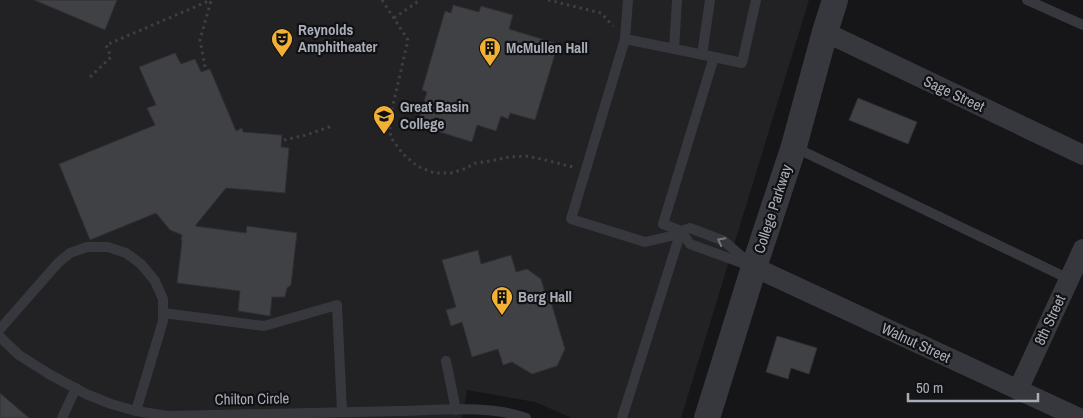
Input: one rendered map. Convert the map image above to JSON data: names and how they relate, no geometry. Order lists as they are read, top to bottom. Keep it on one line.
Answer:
{"streets":{"street":["Sage Street","College Parkway","8th Street","Walnut Street"],"lane":["Chilton Circle"]},"crossings":[["Sage Street","College Parkway"],["College Parkway","Walnut Street"],["8th Street","Walnut Street"]],"places":{"theatre":["Reynolds Amphitheater"],"building":["McMullen Hall","Berg Hall"],"school or university":["Great Basin College"]},"scale_bar":"50 m"}
